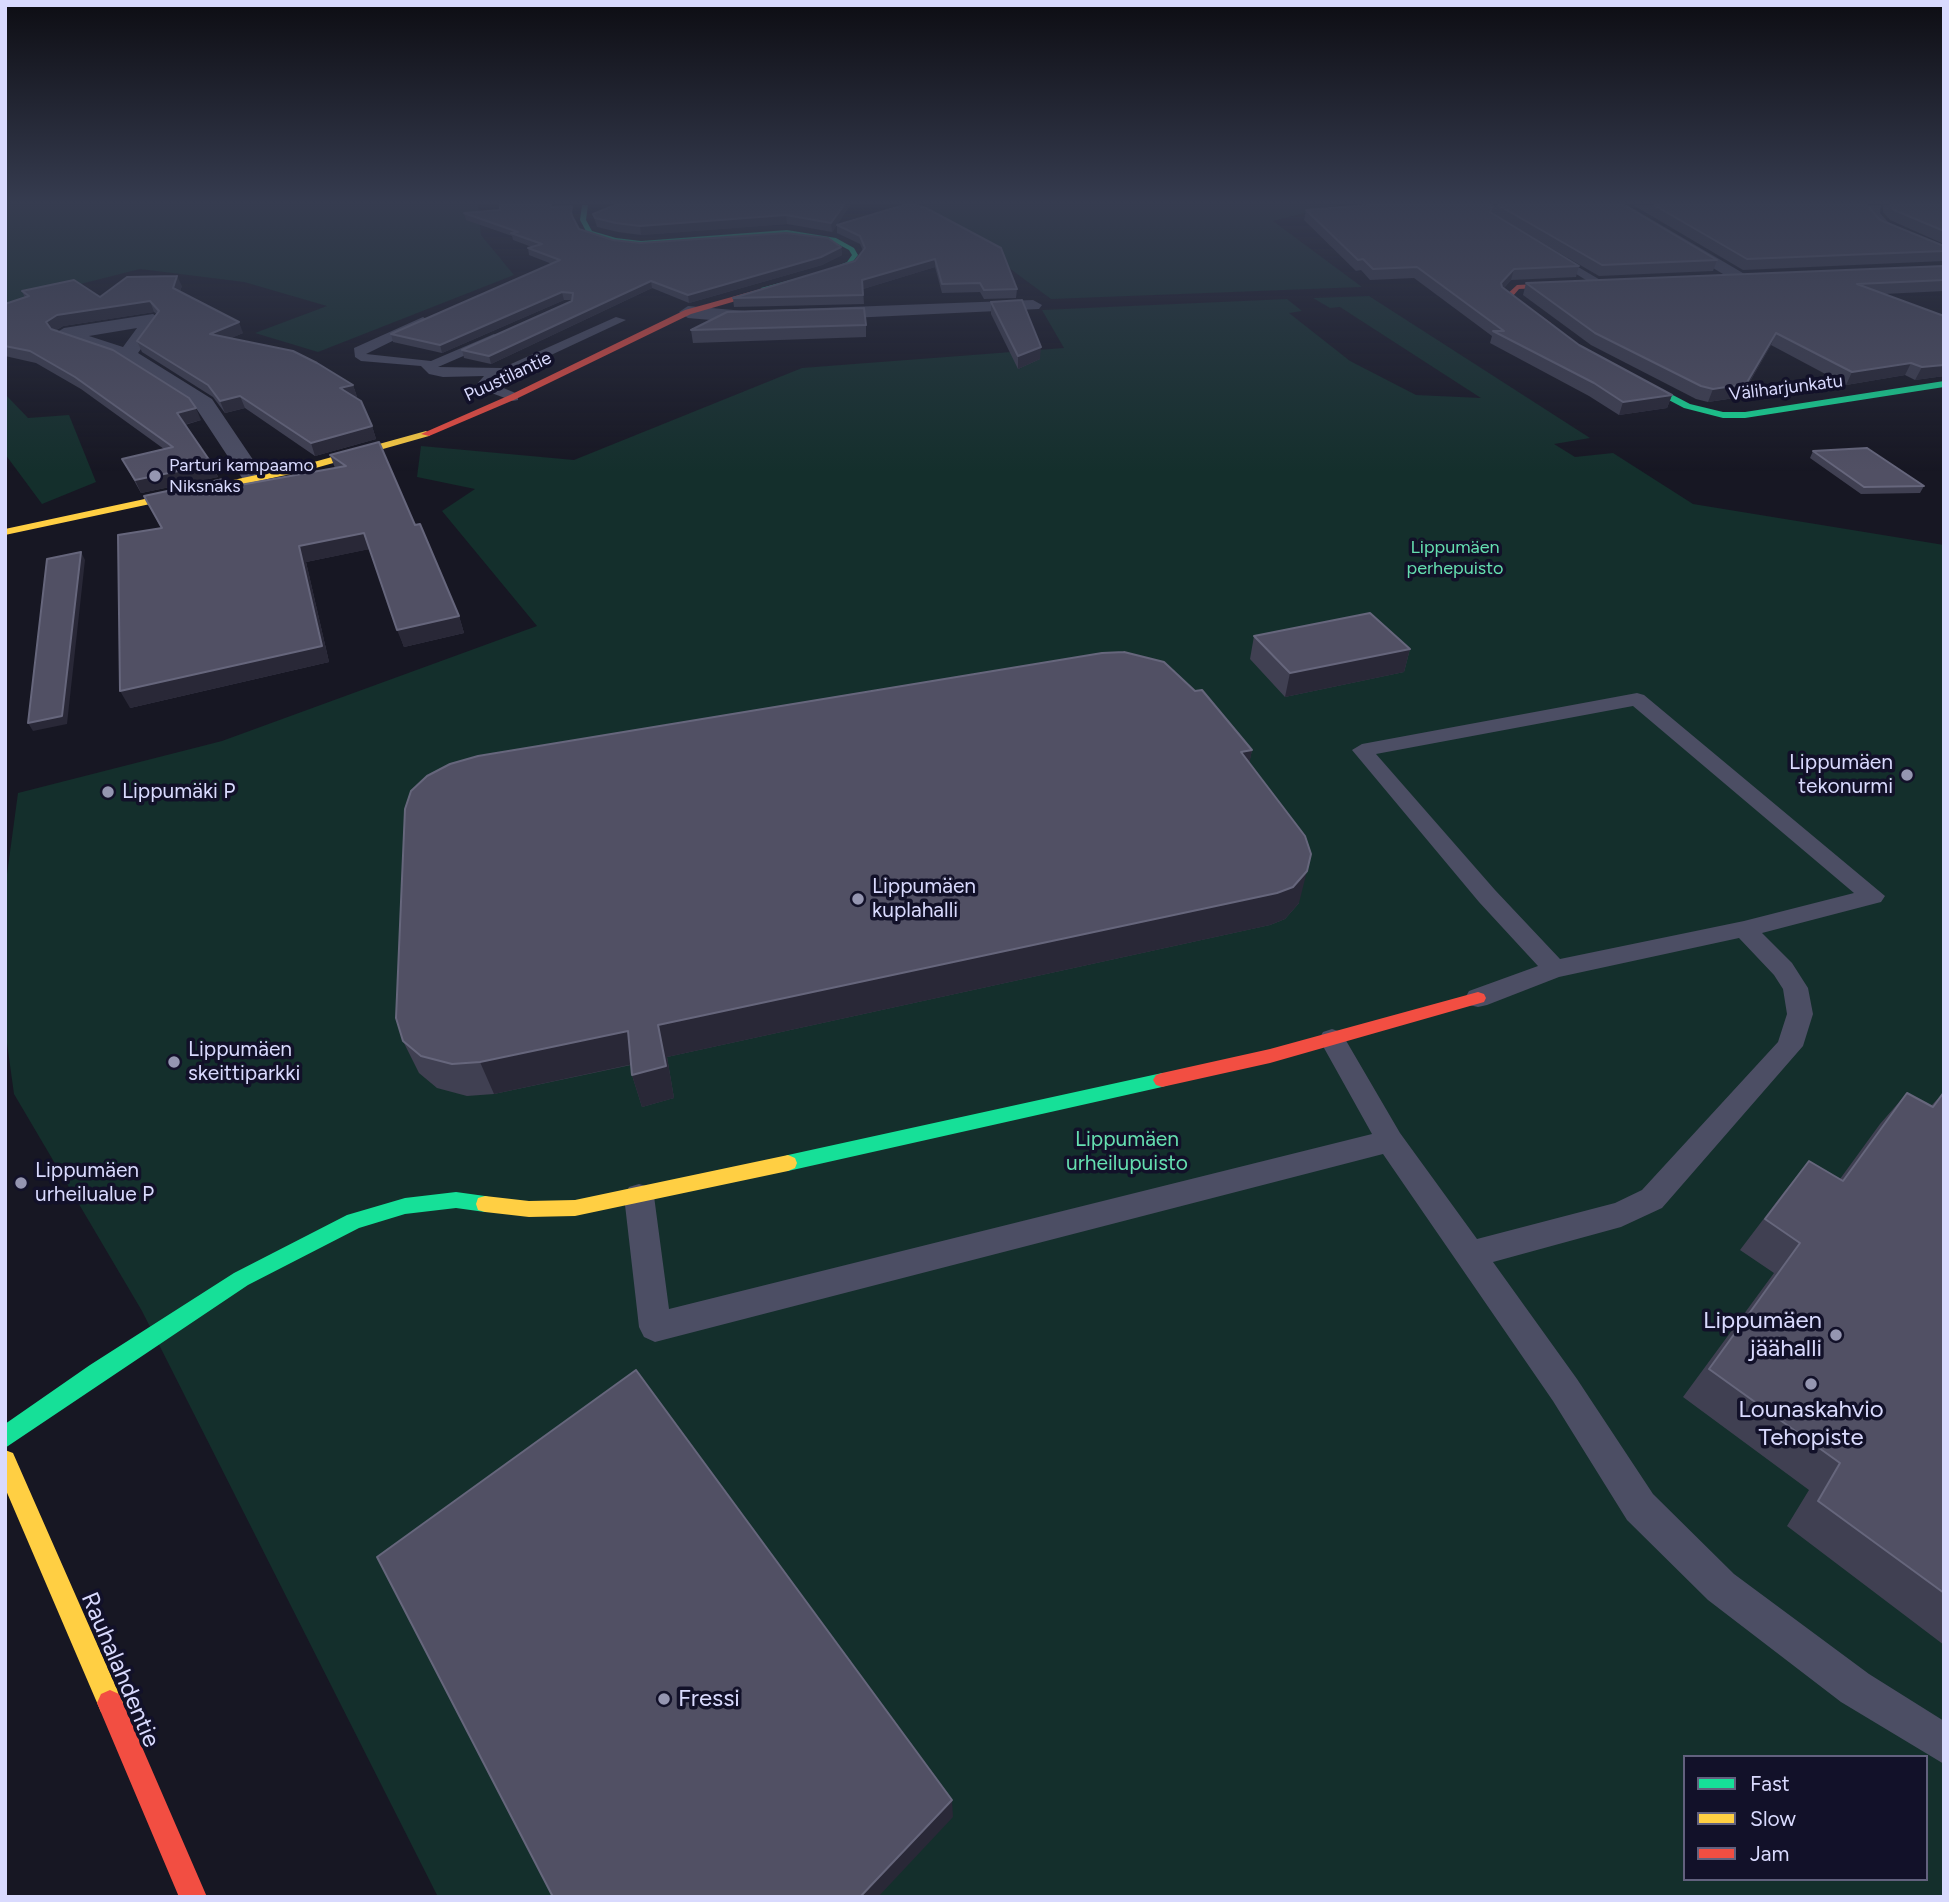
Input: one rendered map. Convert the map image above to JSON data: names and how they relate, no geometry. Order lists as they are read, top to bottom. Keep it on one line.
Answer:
{"streets":{"street":["Puustilantie","Väliharjunkatu","Rauhalahdentie"]},"parks":["Lippumäen perhepuisto","Lippumäen urheilupuisto"],"places":["Parturi kampaamo Niksnaks","Lippumäen tekonurmi","Lippumäki P","Lippumäen kuplahalli","Lippumäen skeittiparkki","Lippumäen urheilualue P","Lippumäen jäähalli","Lounaskahvio Tehopiste","Fressi"],"legend":["Fast","Slow","Jam"]}
